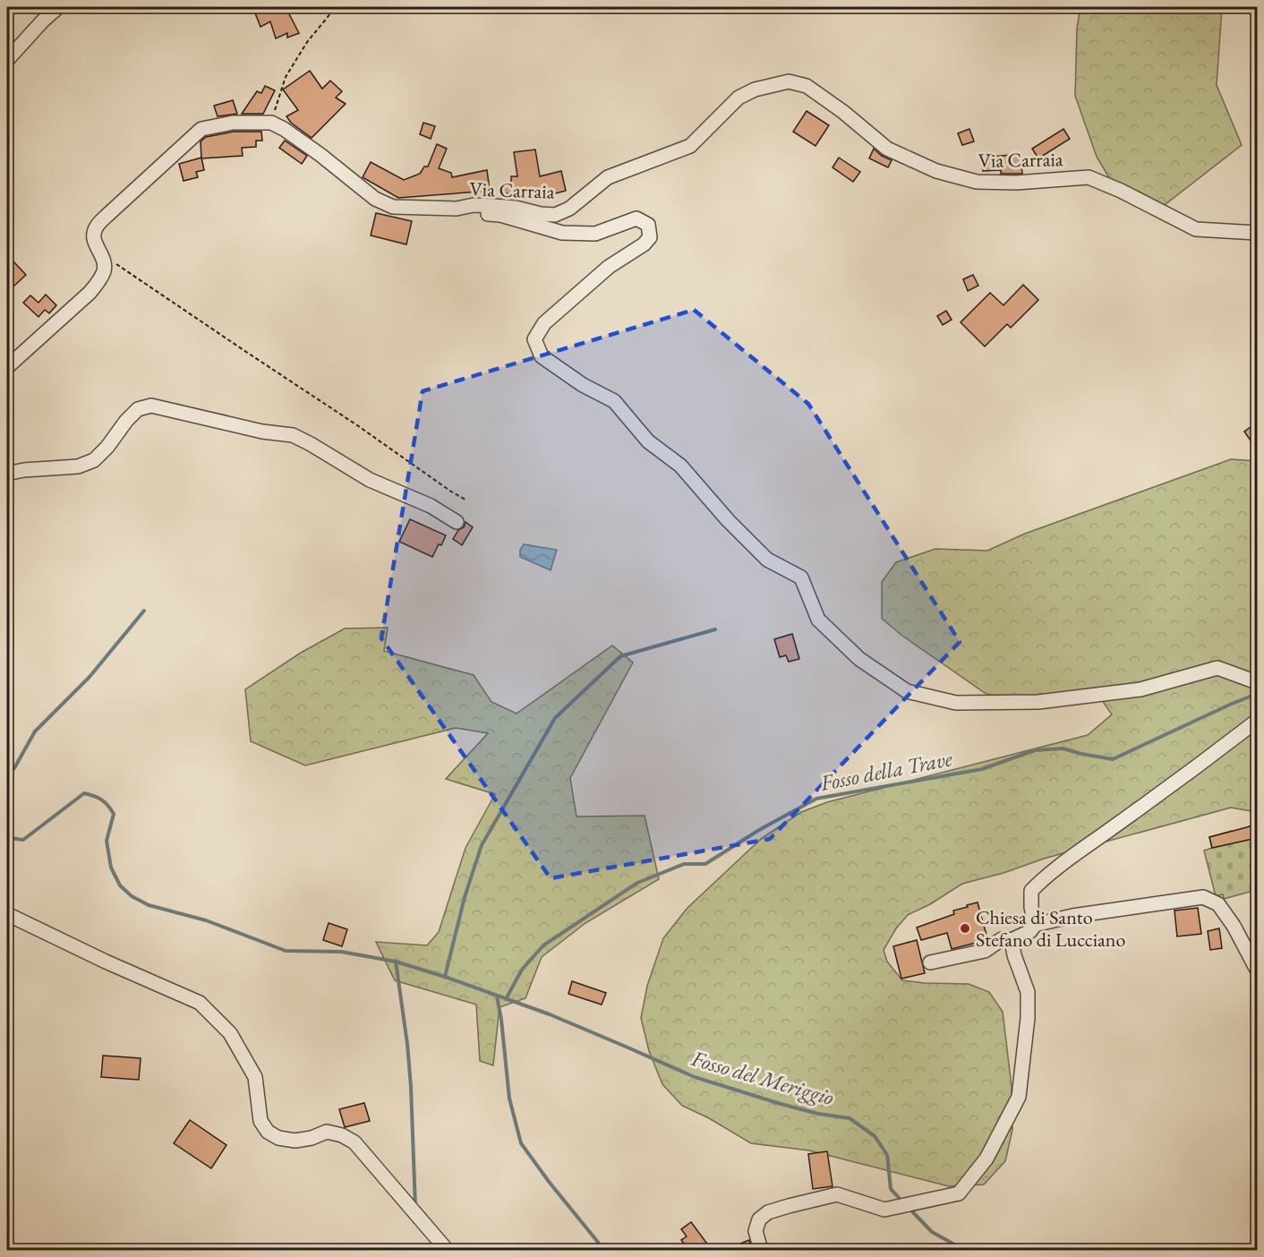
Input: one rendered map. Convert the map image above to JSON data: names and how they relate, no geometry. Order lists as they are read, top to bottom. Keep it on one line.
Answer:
{"streets":{"street":["Via Carraia"]},"water":["Fosso della Trave","Fosso del Meriggio"],"places":["Chiesa di Santo Stefano di Lucciano"]}
